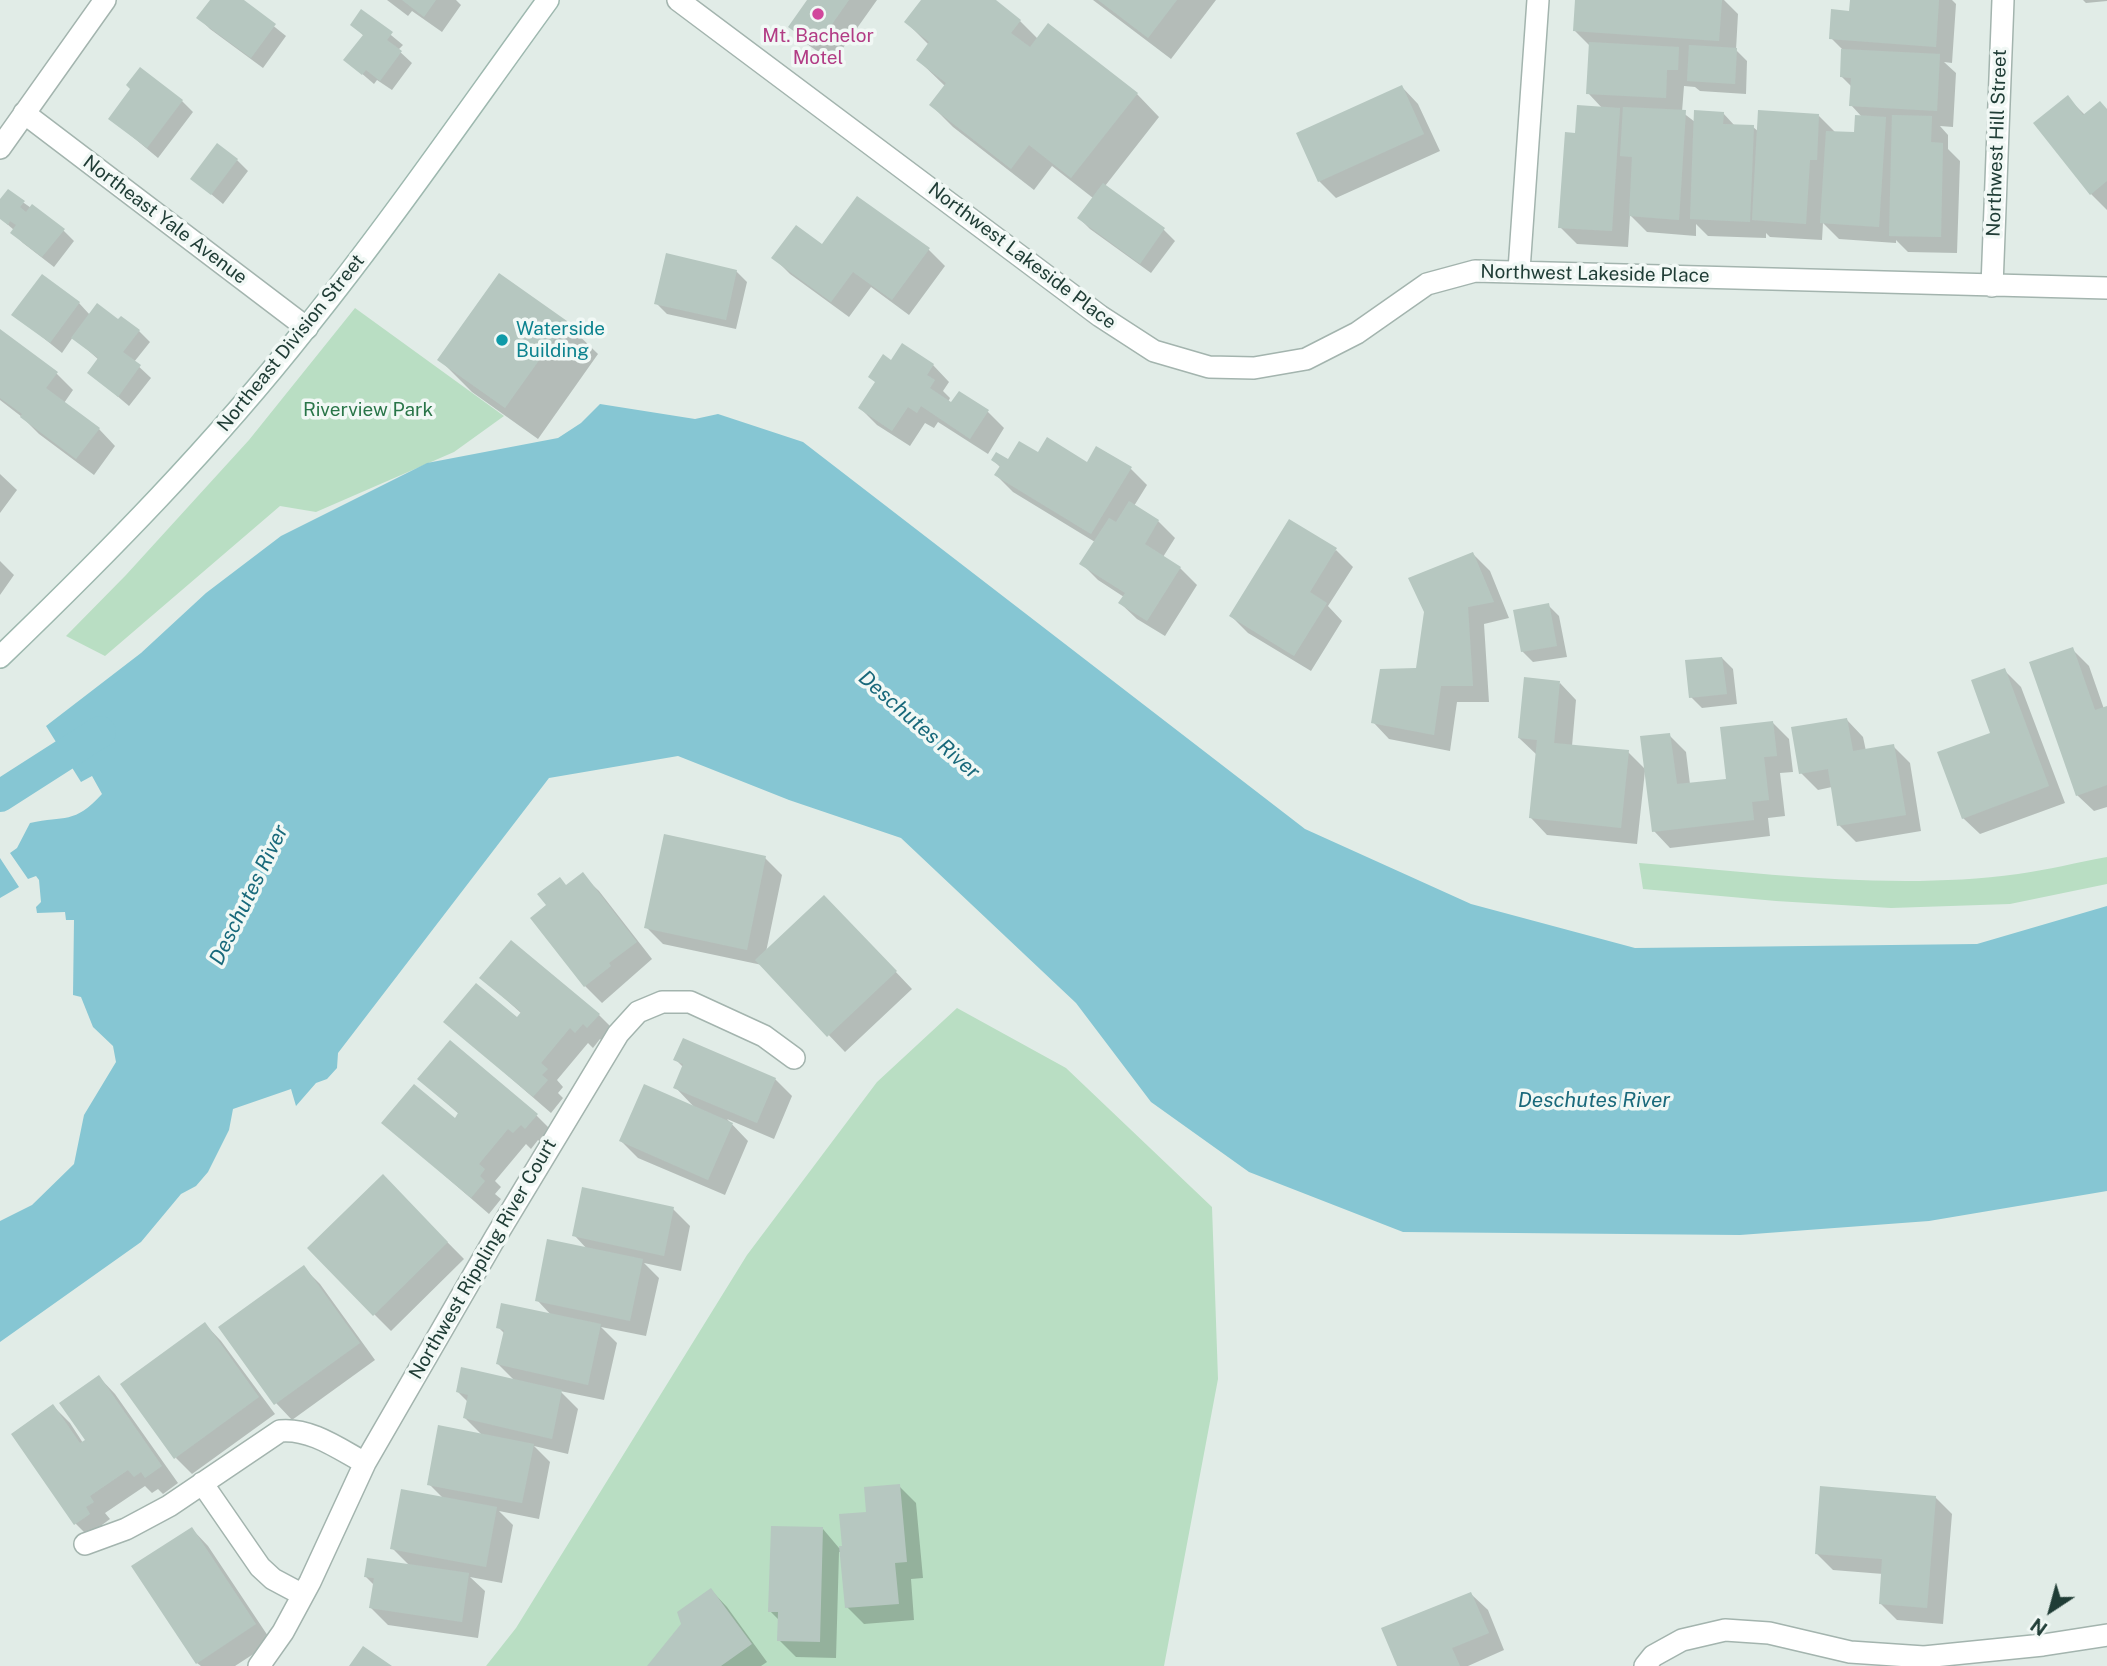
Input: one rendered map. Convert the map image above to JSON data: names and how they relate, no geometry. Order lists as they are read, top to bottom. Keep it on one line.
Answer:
{"streets":{"street":["Northwest Hill Street","Northeast Yale Avenue","Northwest Lakeside Place","Northeast Division Street","Northwest Rippling River Court"]},"crossings":[["Northwest Hill Street","Northwest Lakeside Place"],["Northeast Yale Avenue","Northeast Division Street"]],"water":["Deschutes River"],"parks":["Riverview Park"],"places":["Mt. Bachelor Motel","Waterside Building"],"north":"bottom left"}
